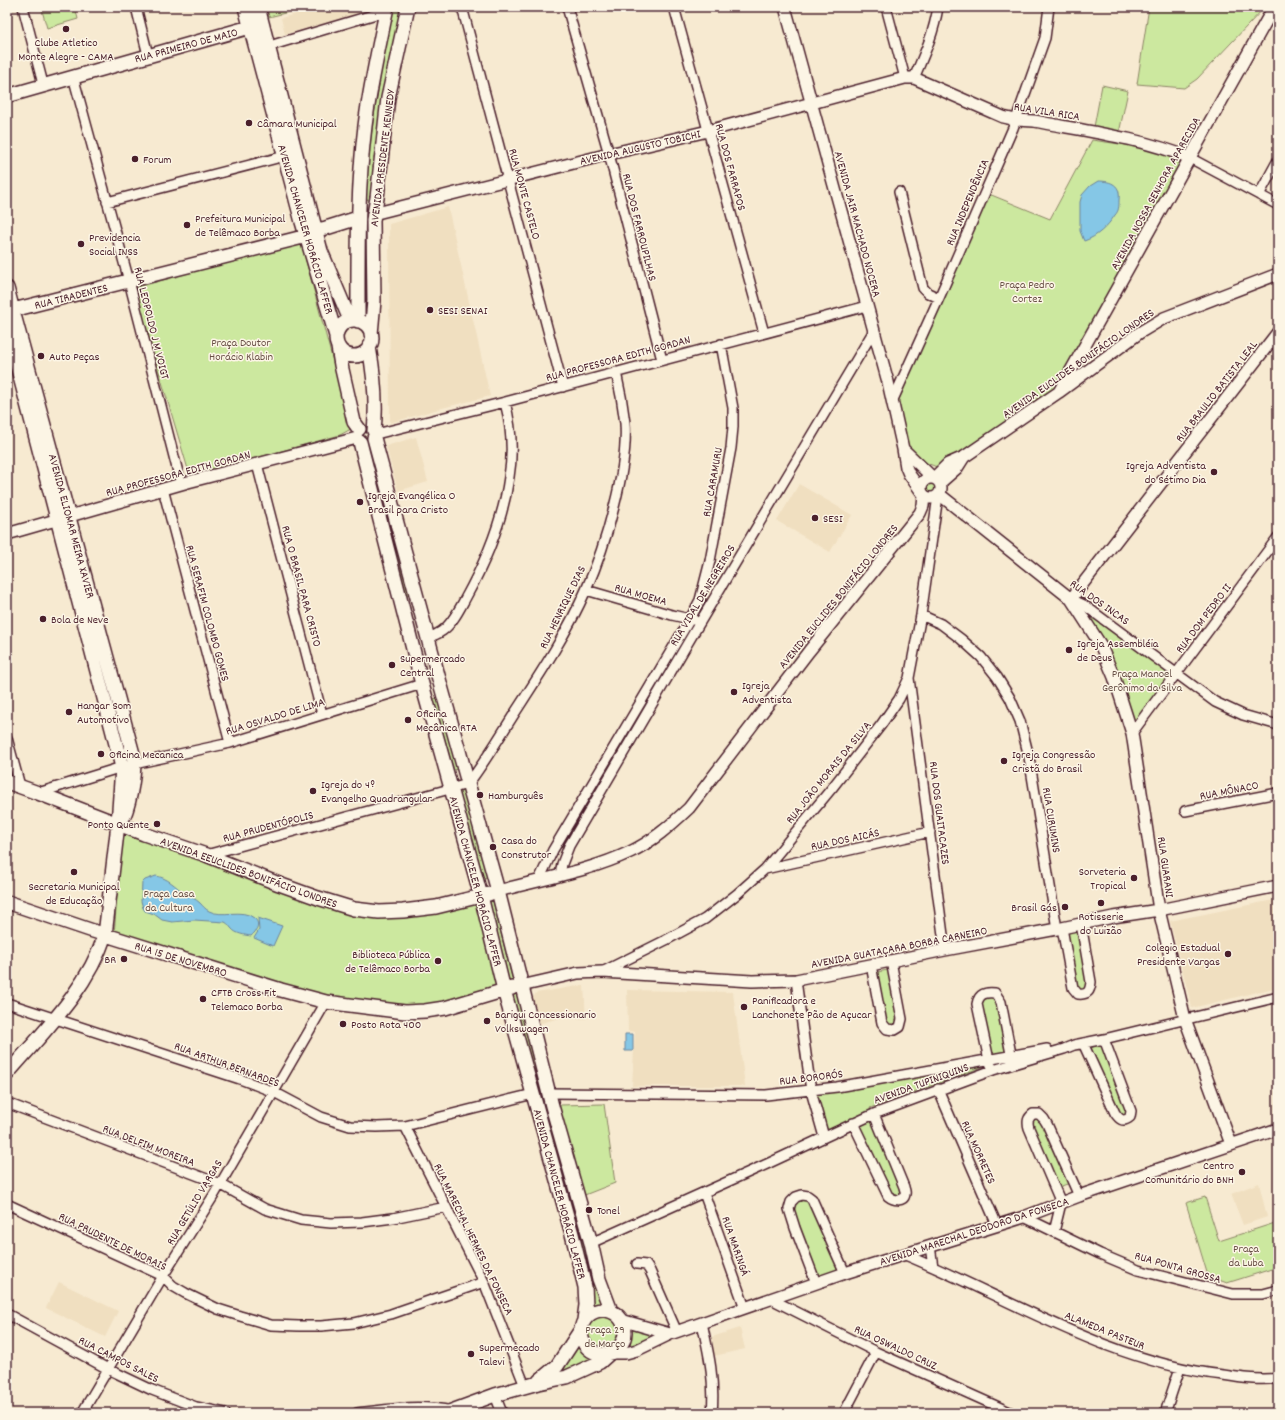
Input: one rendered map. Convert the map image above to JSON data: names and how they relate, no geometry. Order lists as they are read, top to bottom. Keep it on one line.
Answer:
{"streets":{"main road":["RUA PRIMEIRO DE MAIO","AVENIDA PRESIDENTE KENNEDY","AVENIDA CHANCELER HORÁCIO LAFFER","RUA TIRADENTES","AVENIDA ELIOMAR MEIRA XAVIER","AVENIDA EEUCLIDES BONIFÁCIO LONDRES","RUA 15 DE NOVEMBRO"],"street":["RUA VILA RICA","AVENIDA AUGUSTO TOBICHI","RUA DOS FARRAPOS","AVENIDA NOSSA SENHORA APARECIDA","RUA MONTE CASTELO","RUA INDEPENDÊNCIA","AVENIDA JAIR MACHADO NOCERA","RUA DOS FARROUPILHAS","RUA LEOPOLDO J M VOIGT","RUA PROFESSORA EDITH GORDAN","AVENIDA EUCLIDES BONIFÁCIO LONDRES","RUA BRAULIO BATISTA LEAL","RUA CARAMURU","RUA O BRASIL PARA CRISTO","RUA MOEMA","RUA VIDAL DE NEGREIROS","RUA DOS INCAS","RUA HENRIQUE DIAS","RUA SERAFIM COLOMBO GOMES","RUA DOM PEDRO II","RUA OSVALDO DE LIMA","RUA JOÃO MORAIS DA SILVA","RUA MÔNACO","RUA DOS GUAITACAZES","RUA CURUMINS","RUA PRUDENTÓPOLIS","RUA DOS AICÁS","RUA GUARANI","AVENIDA GUATAÇARA BORBA CARNEIRO","RUA ARTHUR BERNARDES","RUA BORORÓS","AVENIDA TUPINIQUINS","RUA DELFIM MOREIRA","RUA MORRETES","RUA GETÚLIO VARGAS","AVENIDA MARECHAL DEODORO DA FONSECA","RUA MARECHAL HERMES DA FONSECA","RUA PRUDENTE DE MORAIS","RUA MARINGÁ","RUA PONTA GROSSA","ALAMEDA PASTEUR","RUA OSWALDO CRUZ","RUA CAMPOS SALES"]},"crossings":[["RUA PRIMEIRO DE MAIO","AVENIDA CHANCELER HORÁCIO LAFFER"],["RUA PRIMEIRO DE MAIO","RUA LEOPOLDO J M VOIGT"],["RUA VILA RICA","AVENIDA AUGUSTO TOBICHI"],["RUA VILA RICA","AVENIDA NOSSA SENHORA APARECIDA"],["RUA VILA RICA","RUA INDEPENDÊNCIA"],["AVENIDA AUGUSTO TOBICHI","AVENIDA PRESIDENTE KENNEDY"],["AVENIDA AUGUSTO TOBICHI","RUA DOS FARRAPOS"],["AVENIDA AUGUSTO TOBICHI","RUA MONTE CASTELO"],["AVENIDA AUGUSTO TOBICHI","AVENIDA JAIR MACHADO NOCERA"],["AVENIDA AUGUSTO TOBICHI","RUA DOS FARROUPILHAS"],["AVENIDA PRESIDENTE KENNEDY","AVENIDA CHANCELER HORÁCIO LAFFER"],["AVENIDA PRESIDENTE KENNEDY","RUA PROFESSORA EDITH GORDAN"],["RUA DOS FARRAPOS","RUA PROFESSORA EDITH GORDAN"],["AVENIDA NOSSA SENHORA APARECIDA","AVENIDA EUCLIDES BONIFÁCIO LONDRES"],["RUA MONTE CASTELO","RUA PROFESSORA EDITH GORDAN"],["RUA INDEPENDÊNCIA","AVENIDA JAIR MACHADO NOCERA"],["AVENIDA JAIR MACHADO NOCERA","RUA PROFESSORA EDITH GORDAN"],["AVENIDA JAIR MACHADO NOCERA","AVENIDA EUCLIDES BONIFÁCIO LONDRES"],["AVENIDA JAIR MACHADO NOCERA","RUA VIDAL DE NEGREIROS"],["AVENIDA JAIR MACHADO NOCERA","RUA DOS INCAS"],["RUA DOS FARROUPILHAS","RUA PROFESSORA EDITH GORDAN"],["AVENIDA CHANCELER HORÁCIO LAFFER","RUA PROFESSORA EDITH GORDAN"],["AVENIDA CHANCELER HORÁCIO LAFFER","AVENIDA EUCLIDES BONIFÁCIO LONDRES"],["AVENIDA CHANCELER HORÁCIO LAFFER","RUA HENRIQUE DIAS"],["AVENIDA CHANCELER HORÁCIO LAFFER","RUA OSVALDO DE LIMA"],["AVENIDA CHANCELER HORÁCIO LAFFER","RUA PRUDENTÓPOLIS"],["AVENIDA CHANCELER HORÁCIO LAFFER","AVENIDA EEUCLIDES BONIFÁCIO LONDRES"],["AVENIDA CHANCELER HORÁCIO LAFFER","AVENIDA GUATAÇARA BORBA CARNEIRO"],["AVENIDA CHANCELER HORÁCIO LAFFER","RUA 15 DE NOVEMBRO"],["AVENIDA CHANCELER HORÁCIO LAFFER","RUA ARTHUR BERNARDES"],["AVENIDA CHANCELER HORÁCIO LAFFER","RUA BORORÓS"],["AVENIDA CHANCELER HORÁCIO LAFFER","AVENIDA TUPINIQUINS"],["AVENIDA CHANCELER HORÁCIO LAFFER","AVENIDA MARECHAL DEODORO DA FONSECA"],["RUA TIRADENTES","RUA LEOPOLDO J M VOIGT"],["RUA TIRADENTES","AVENIDA ELIOMAR MEIRA XAVIER"],["RUA LEOPOLDO J M VOIGT","RUA PROFESSORA EDITH GORDAN"],["RUA PROFESSORA EDITH GORDAN","RUA CARAMURU"],["RUA PROFESSORA EDITH GORDAN","AVENIDA ELIOMAR MEIRA XAVIER"],["RUA PROFESSORA EDITH GORDAN","RUA O BRASIL PARA CRISTO"],["RUA PROFESSORA EDITH GORDAN","RUA HENRIQUE DIAS"],["RUA PROFESSORA EDITH GORDAN","RUA SERAFIM COLOMBO GOMES"],["AVENIDA EUCLIDES BONIFÁCIO LONDRES","RUA VIDAL DE NEGREIROS"],["AVENIDA EUCLIDES BONIFÁCIO LONDRES","RUA DOS INCAS"],["AVENIDA EUCLIDES BONIFÁCIO LONDRES","RUA JOÃO MORAIS DA SILVA"],["AVENIDA EUCLIDES BONIFÁCIO LONDRES","AVENIDA EEUCLIDES BONIFÁCIO LONDRES"],["RUA BRAULIO BATISTA LEAL","RUA DOS INCAS"],["RUA BRAULIO BATISTA LEAL","RUA GUARANI"],["RUA CARAMURU","RUA MOEMA"],["RUA CARAMURU","RUA VIDAL DE NEGREIROS"],["AVENIDA ELIOMAR MEIRA XAVIER","RUA OSVALDO DE LIMA"],["AVENIDA ELIOMAR MEIRA XAVIER","AVENIDA EEUCLIDES BONIFÁCIO LONDRES"],["AVENIDA ELIOMAR MEIRA XAVIER","RUA 15 DE NOVEMBRO"],["AVENIDA ELIOMAR MEIRA XAVIER","RUA ARTHUR BERNARDES"],["RUA O BRASIL PARA CRISTO","RUA OSVALDO DE LIMA"],["RUA MOEMA","RUA VIDAL DE NEGREIROS"],["RUA MOEMA","RUA HENRIQUE DIAS"],["RUA DOS INCAS","RUA DOM PEDRO II"],["RUA DOS INCAS","RUA JOÃO MORAIS DA SILVA"],["RUA DOS INCAS","RUA GUARANI"],["RUA HENRIQUE DIAS","RUA PRUDENTÓPOLIS"],["RUA SERAFIM COLOMBO GOMES","RUA OSVALDO DE LIMA"],["RUA DOM PEDRO II","RUA GUARANI"],["RUA OSVALDO DE LIMA","AVENIDA EEUCLIDES BONIFÁCIO LONDRES"],["RUA JOÃO MORAIS DA SILVA","RUA DOS GUAITACAZES"],["RUA JOÃO MORAIS DA SILVA","RUA CURUMINS"],["RUA JOÃO MORAIS DA SILVA","RUA DOS AICÁS"],["RUA JOÃO MORAIS DA SILVA","AVENIDA GUATAÇARA BORBA CARNEIRO"],["RUA DOS GUAITACAZES","RUA DOS AICÁS"],["RUA DOS GUAITACAZES","AVENIDA GUATAÇARA BORBA CARNEIRO"],["RUA CURUMINS","AVENIDA GUATAÇARA BORBA CARNEIRO"],["RUA PRUDENTÓPOLIS","AVENIDA EEUCLIDES BONIFÁCIO LONDRES"],["RUA GUARANI","AVENIDA GUATAÇARA BORBA CARNEIRO"],["RUA GUARANI","AVENIDA TUPINIQUINS"],["RUA GUARANI","AVENIDA MARECHAL DEODORO DA FONSECA"],["AVENIDA GUATAÇARA BORBA CARNEIRO","RUA 15 DE NOVEMBRO"],["RUA 15 DE NOVEMBRO","RUA GETÚLIO VARGAS"],["RUA ARTHUR BERNARDES","RUA GETÚLIO VARGAS"],["RUA ARTHUR BERNARDES","RUA MARECHAL HERMES DA FONSECA"],["RUA BORORÓS","AVENIDA TUPINIQUINS"],["AVENIDA TUPINIQUINS","RUA MORRETES"],["AVENIDA TUPINIQUINS","RUA MARINGÁ"],["RUA DELFIM MOREIRA","RUA GETÚLIO VARGAS"],["RUA DELFIM MOREIRA","RUA MARECHAL HERMES DA FONSECA"],["RUA MORRETES","AVENIDA MARECHAL DEODORO DA FONSECA"],["RUA GETÚLIO VARGAS","RUA PRUDENTE DE MORAIS"],["RUA GETÚLIO VARGAS","RUA CAMPOS SALES"],["AVENIDA MARECHAL DEODORO DA FONSECA","RUA MARINGÁ"],["AVENIDA MARECHAL DEODORO DA FONSECA","RUA PONTA GROSSA"],["AVENIDA MARECHAL DEODORO DA FONSECA","ALAMEDA PASTEUR"],["AVENIDA MARECHAL DEODORO DA FONSECA","RUA OSWALDO CRUZ"],["RUA MARECHAL HERMES DA FONSECA","RUA PRUDENTE DE MORAIS"]],"parks":["Praça Pedro Cortez","Praça Doutor Horácio Klabin","Praça Manoel Gerônimo da Silva","Praça Casa da Cultura","Praça da Luba","Praça 29 de Março"],"places":["Clube Atletico Monte Alegre - CAMA","Câmara Municipal","Forum","Prefeitura Municipal de Telêmaco Borba","Previdencia Social INSS","SESI SENAI","Auto Peças","Igreja Adventista do Sétimo Dia","Igreja Evangélica O Brasil para Cristo","SESI","Bola de Neve","Igreja Assembléia de Deus","Supermercado Central","Igreja Adventista","Hangar Som Automotivo","Oficina Mecânica RTA","Oficina Mecanica","Igreja Congressão Cristã do Brasil","Igreja do 4º Evangelho Quadrangular","Hamburguês","Ponto Quente","Casa do Construtor","Secretaria Municipal de Educação","Sorveteria Tropical","Rotisserie do Luizão","Brasil Gás","Colegio Estadual Presidente Vargas","BR","Biblioteca Pública de Telêmaco Borba","CFTB Cross Fit Telemaco Borba","Panificadora e Lanchonete Pão de Açucar","Barigui Concessionario Volkswagen","Posto Rota 400","Centro Comunitário do BNH","Tonel","Supermecado Talevi"]}
